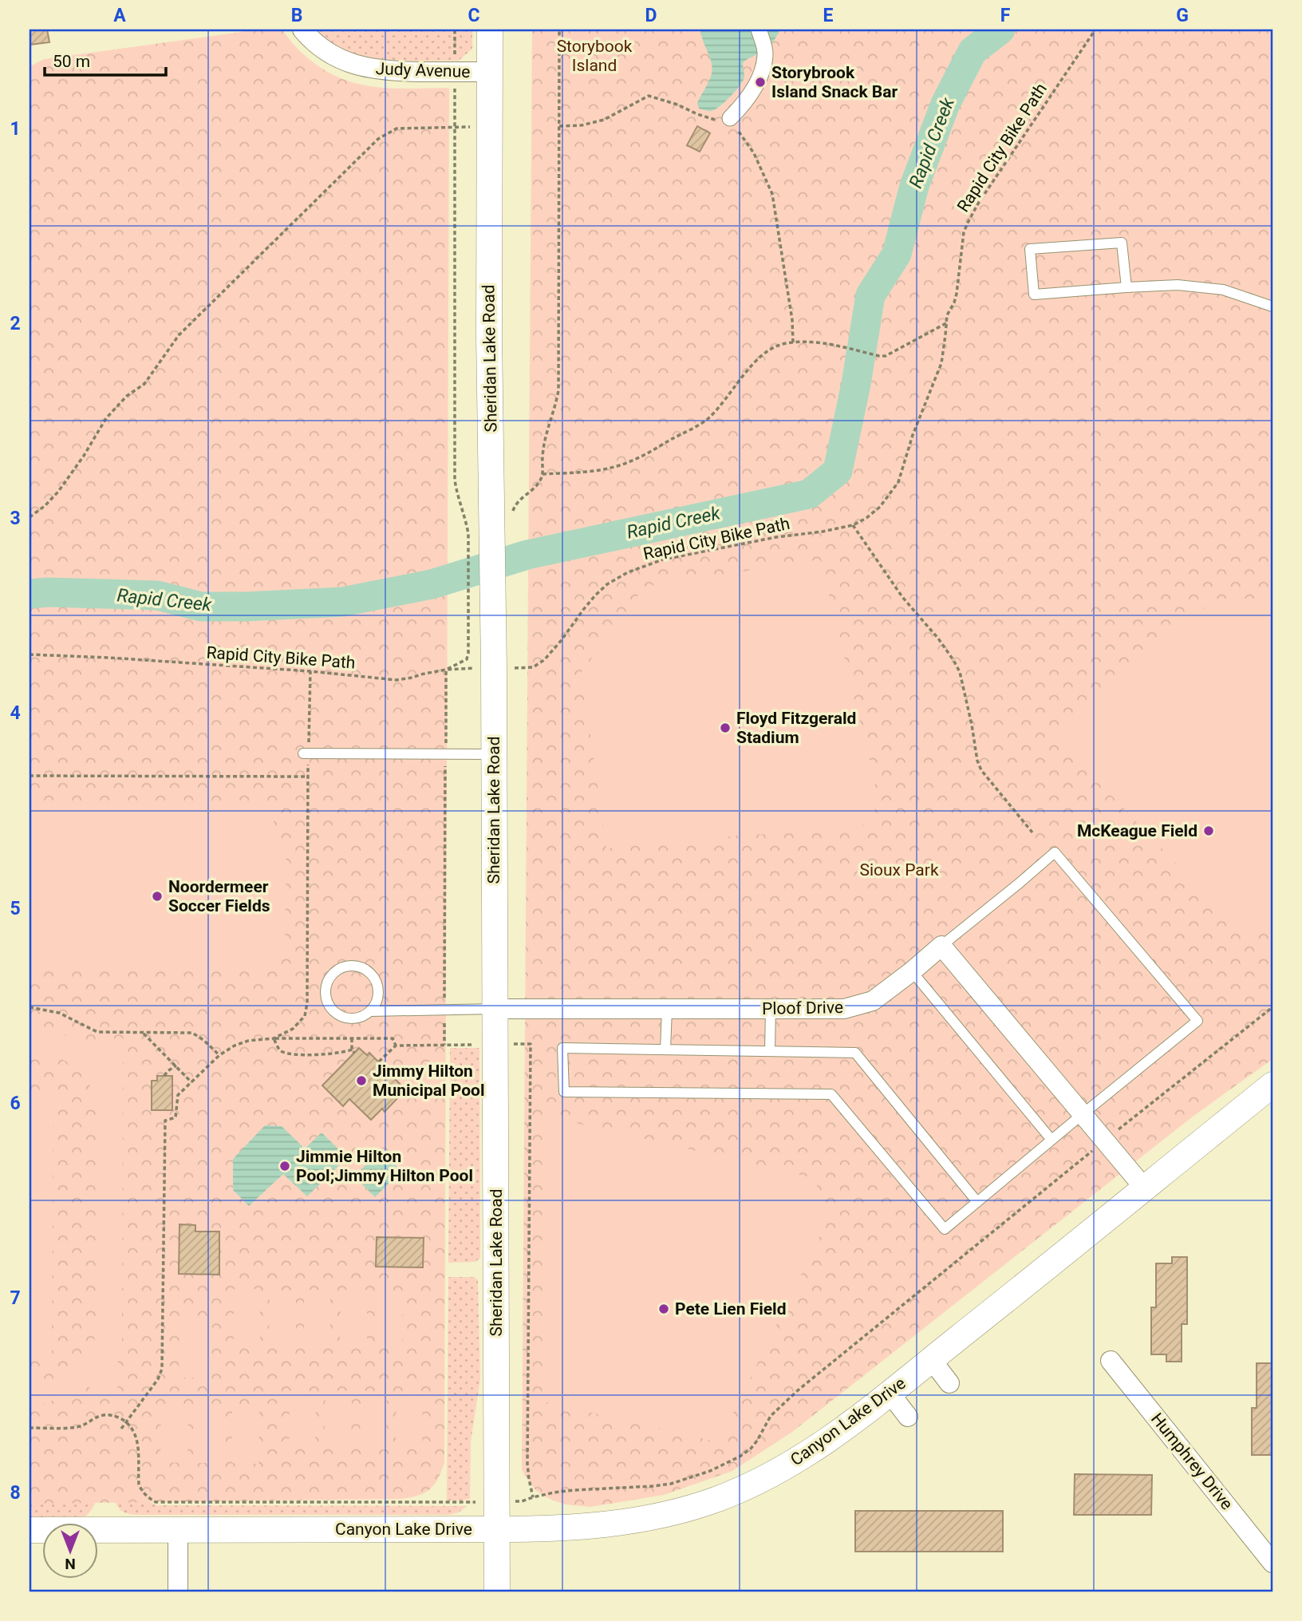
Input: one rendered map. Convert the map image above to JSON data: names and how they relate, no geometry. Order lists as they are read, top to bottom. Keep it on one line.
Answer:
{"streets":{"street":["Judy Avenue","Sheridan Lake Road","Ploof Drive","Canyon Lake Drive","Humphrey Drive"],"path":["Rapid City Bike Path"]},"crossings":[["Judy Avenue","Sheridan Lake Road"],["Rapid City Bike Path","Sheridan Lake Road"],["Sheridan Lake Road","Ploof Drive"],["Sheridan Lake Road","Canyon Lake Drive"]],"water":["Rapid Creek"],"parks":["Storybook Island","Sioux Park"],"places":["Storybrook Island Snack Bar","Floyd Fitzgerald Stadium","McKeague Field","Noordermeer Soccer Fields","Jimmy Hilton Municipal Pool","Jimmie Hilton Pool;Jimmy Hilton Pool","Pete Lien Field"],"scale_bar":"50 m","north":"bottom","grid":{"columns":["A","B","C","D","E","F","G"],"rows":["1","2","3","4","5","6","7","8"]}}
